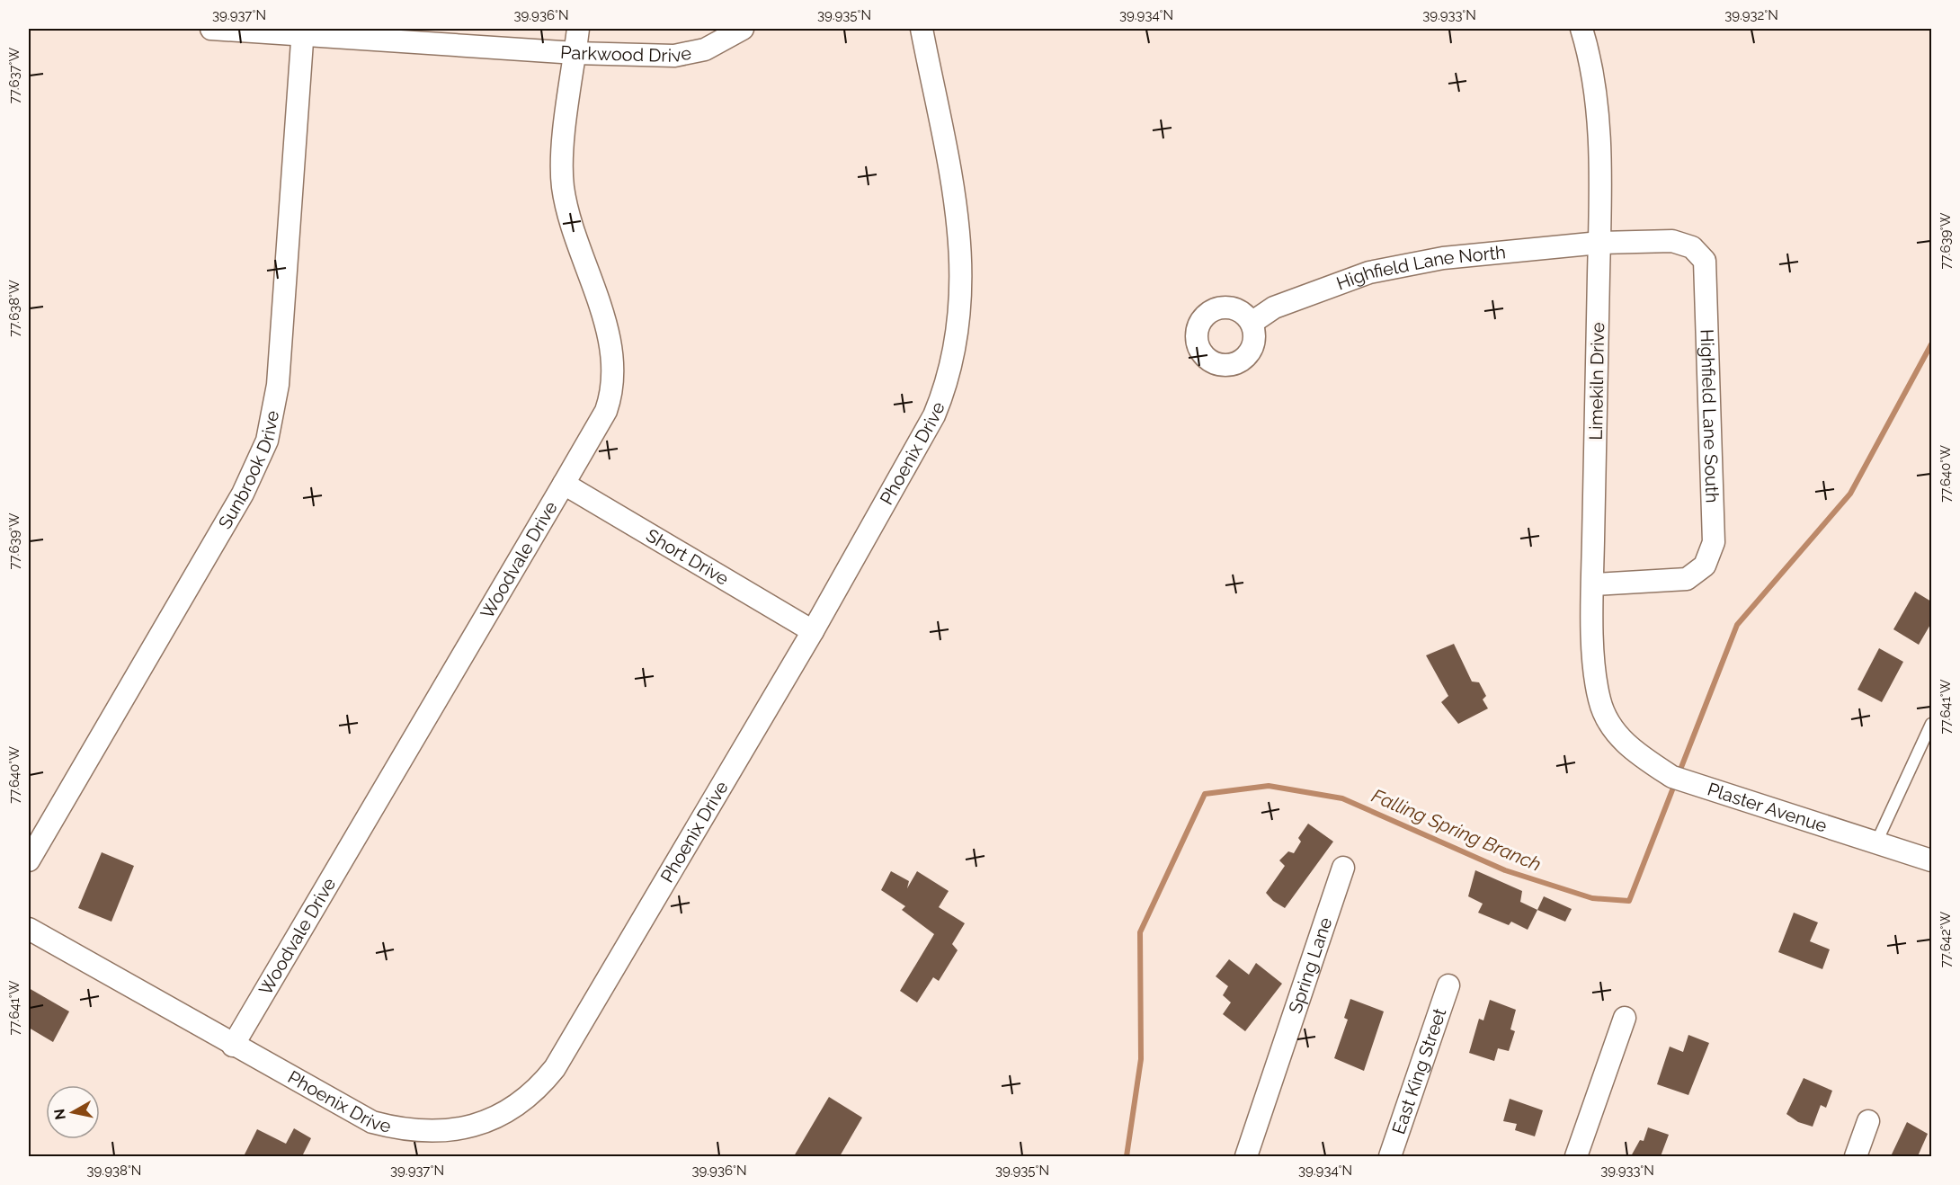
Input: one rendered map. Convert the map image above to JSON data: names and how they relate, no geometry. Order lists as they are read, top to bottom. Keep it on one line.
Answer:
{"streets":{"street":["Parkwood Drive","Highfield Lane North","Limekiln Drive","Highfield Lane South","Phoenix Drive","Sunbrook Drive","Short Drive","Woodvale Drive","Plaster Avenue","Spring Lane","East King Street"]},"crossings":[["Parkwood Drive","Sunbrook Drive"],["Parkwood Drive","Woodvale Drive"],["Highfield Lane North","Limekiln Drive"],["Highfield Lane North","Highfield Lane South"],["Limekiln Drive","Highfield Lane South"],["Limekiln Drive","Plaster Avenue"],["Phoenix Drive","Short Drive"],["Phoenix Drive","Woodvale Drive"],["Short Drive","Woodvale Drive"]],"water":["Falling Spring Branch"],"north":"left","coordinates":["39.937°N","39.936°N","39.935°N","39.934°N","39.933°N","39.932°N","77.637°W","77.639°W","77.638°W","77.640°W","77.641°W","77.642°W","39.938°N"]}
